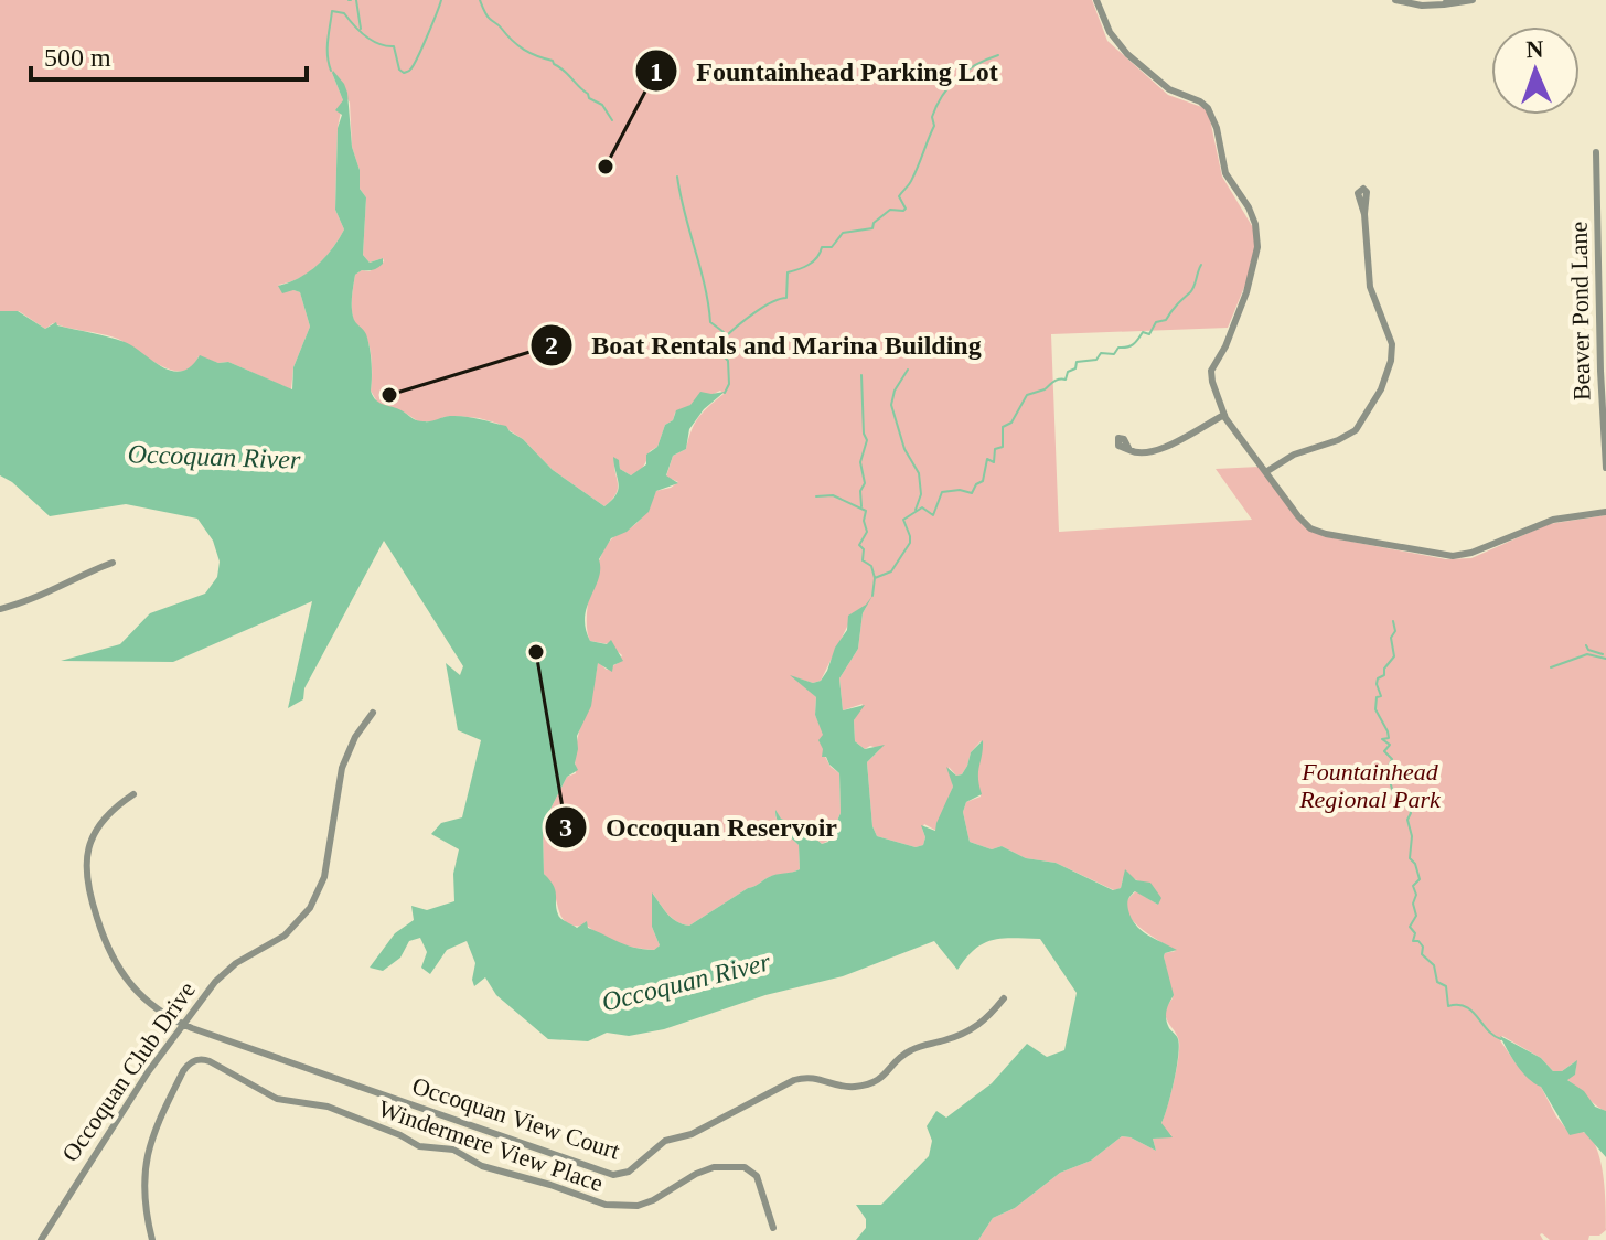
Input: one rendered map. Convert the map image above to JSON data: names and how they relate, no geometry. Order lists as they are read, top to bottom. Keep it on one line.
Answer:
{"streets":{"street":["Beaver Pond Lane","Occoquan Club Drive","Occoquan View Court","Windermere View Place"]},"crossings":[["Occoquan Club Drive","Occoquan View Court"]],"water":["Occoquan River"],"parks":["Fountainhead Regional Park"],"places":["Fountainhead Parking Lot","Boat Rentals and Marina Building","Occoquan Reservoir"],"scale_bar":"500 m","north":"top"}
